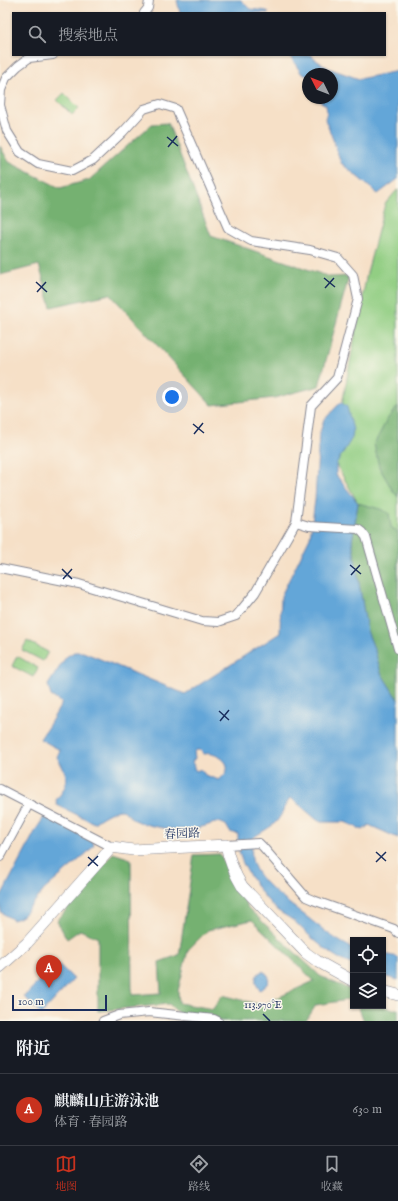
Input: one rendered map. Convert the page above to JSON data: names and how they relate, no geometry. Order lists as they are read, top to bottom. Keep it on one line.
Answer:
{"streets":{"street":["春园路"]},"scale_bar":"100 m","north":"top left","page":{"search":"搜索地点","pins":"A","scale":"100 m","heading":"附近","list":[{"mark":"A","name":"麒麟山庄游泳池","note":"体育 · 春园路","value":"630 m"}],"nav":["地图","路线","收藏"]},"coordinates":["113.970°E"]}
